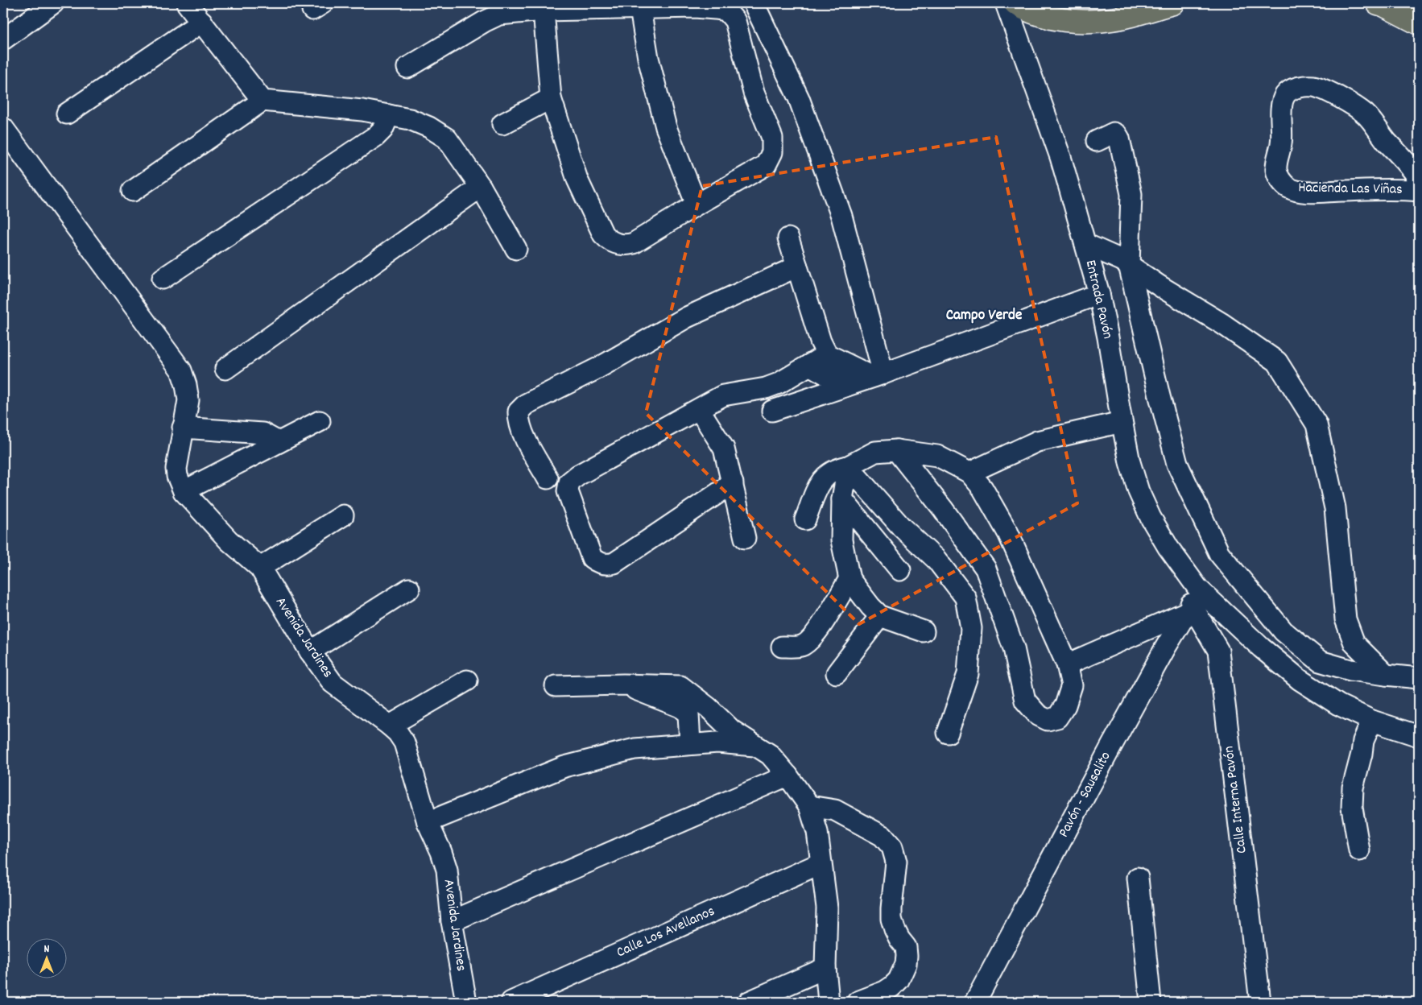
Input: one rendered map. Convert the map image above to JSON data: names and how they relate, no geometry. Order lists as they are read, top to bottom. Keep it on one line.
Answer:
{"streets":{"street":["Hacienda Las Viñas","Entrada Pavón","Avenida Jardines","Pavón - Sausalito","Calle Interna Pavón","Calle Los Avellanos"]},"crossings":[["Entrada Pavón","Pavón - Sausalito"],["Entrada Pavón","Calle Interna Pavón"],["Pavón - Sausalito","Calle Interna Pavón"]],"districts":["Campo Verde"],"north":"top"}
